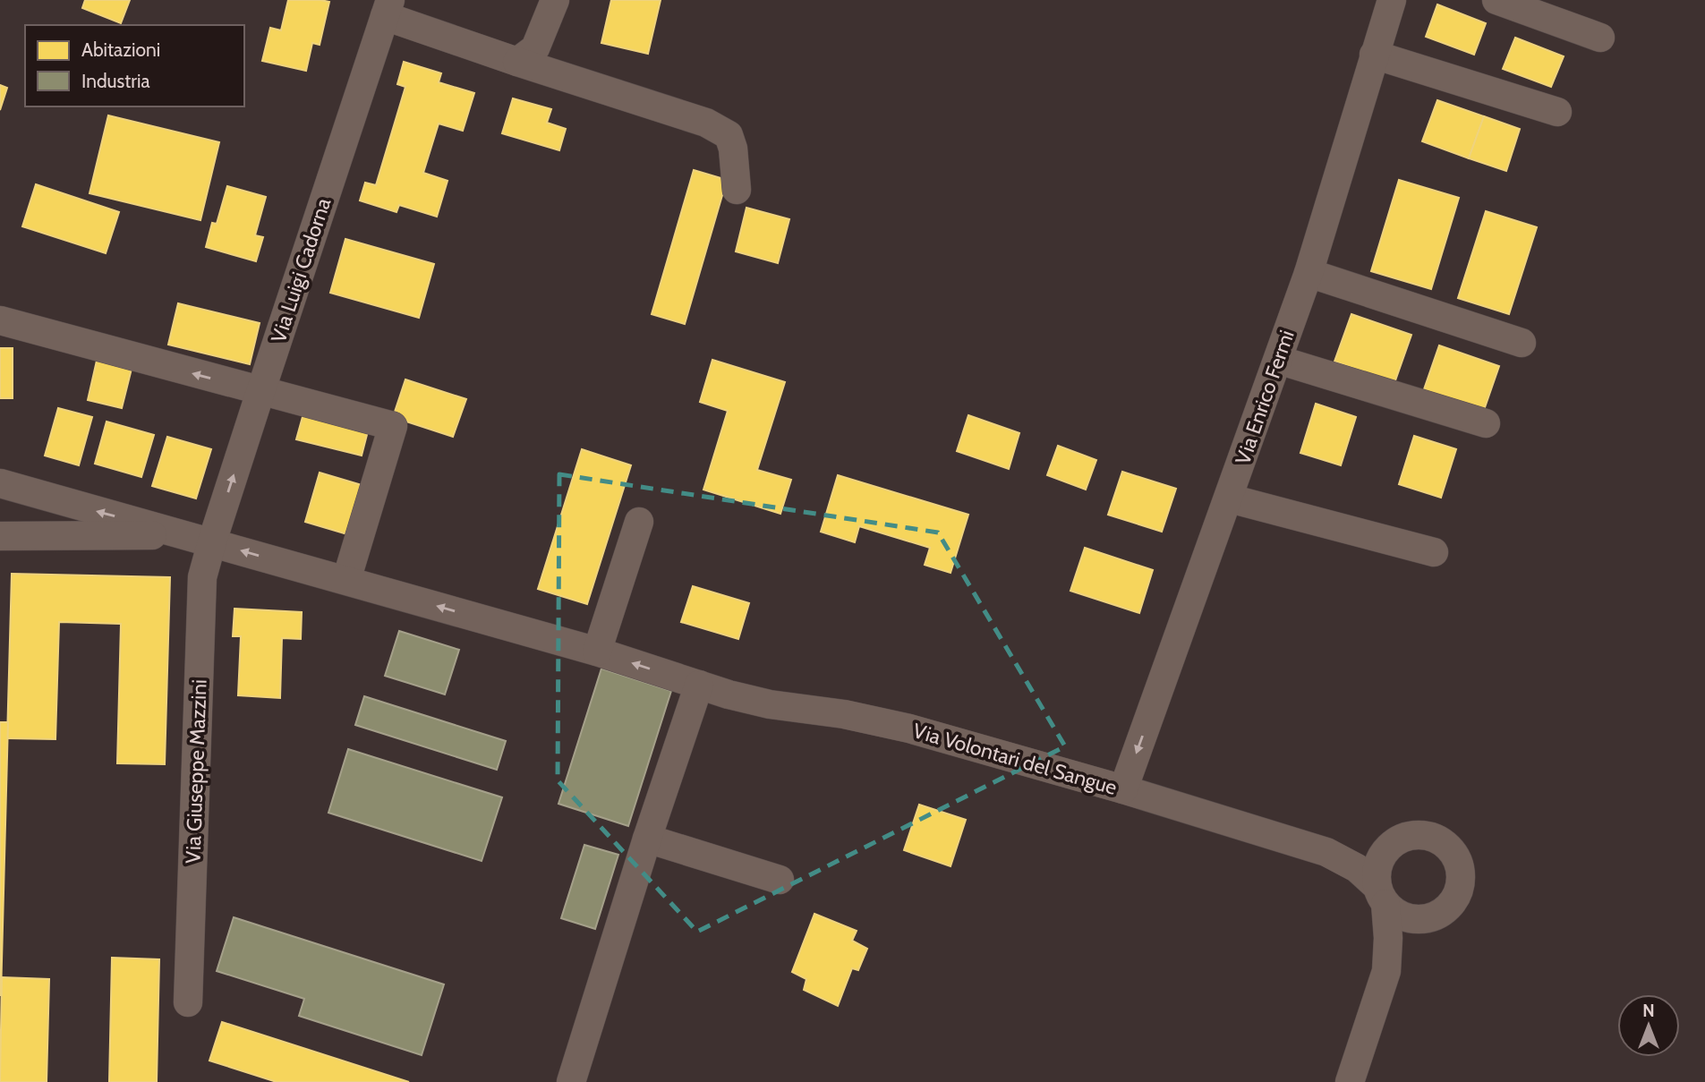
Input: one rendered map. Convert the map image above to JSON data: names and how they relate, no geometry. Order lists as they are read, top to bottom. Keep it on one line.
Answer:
{"streets":{"street":["Via Luigi Cadorna","Via Enrico Fermi","Via Volontari del Sangue","Via Giuseppe Mazzini"]},"crossings":[["Via Luigi Cadorna","Via Giuseppe Mazzini"],["Via Enrico Fermi","Via Volontari del Sangue"]],"one_way":["Via Enrico Fermi"],"legend":["Abitazioni","Industria"],"north":"top"}
